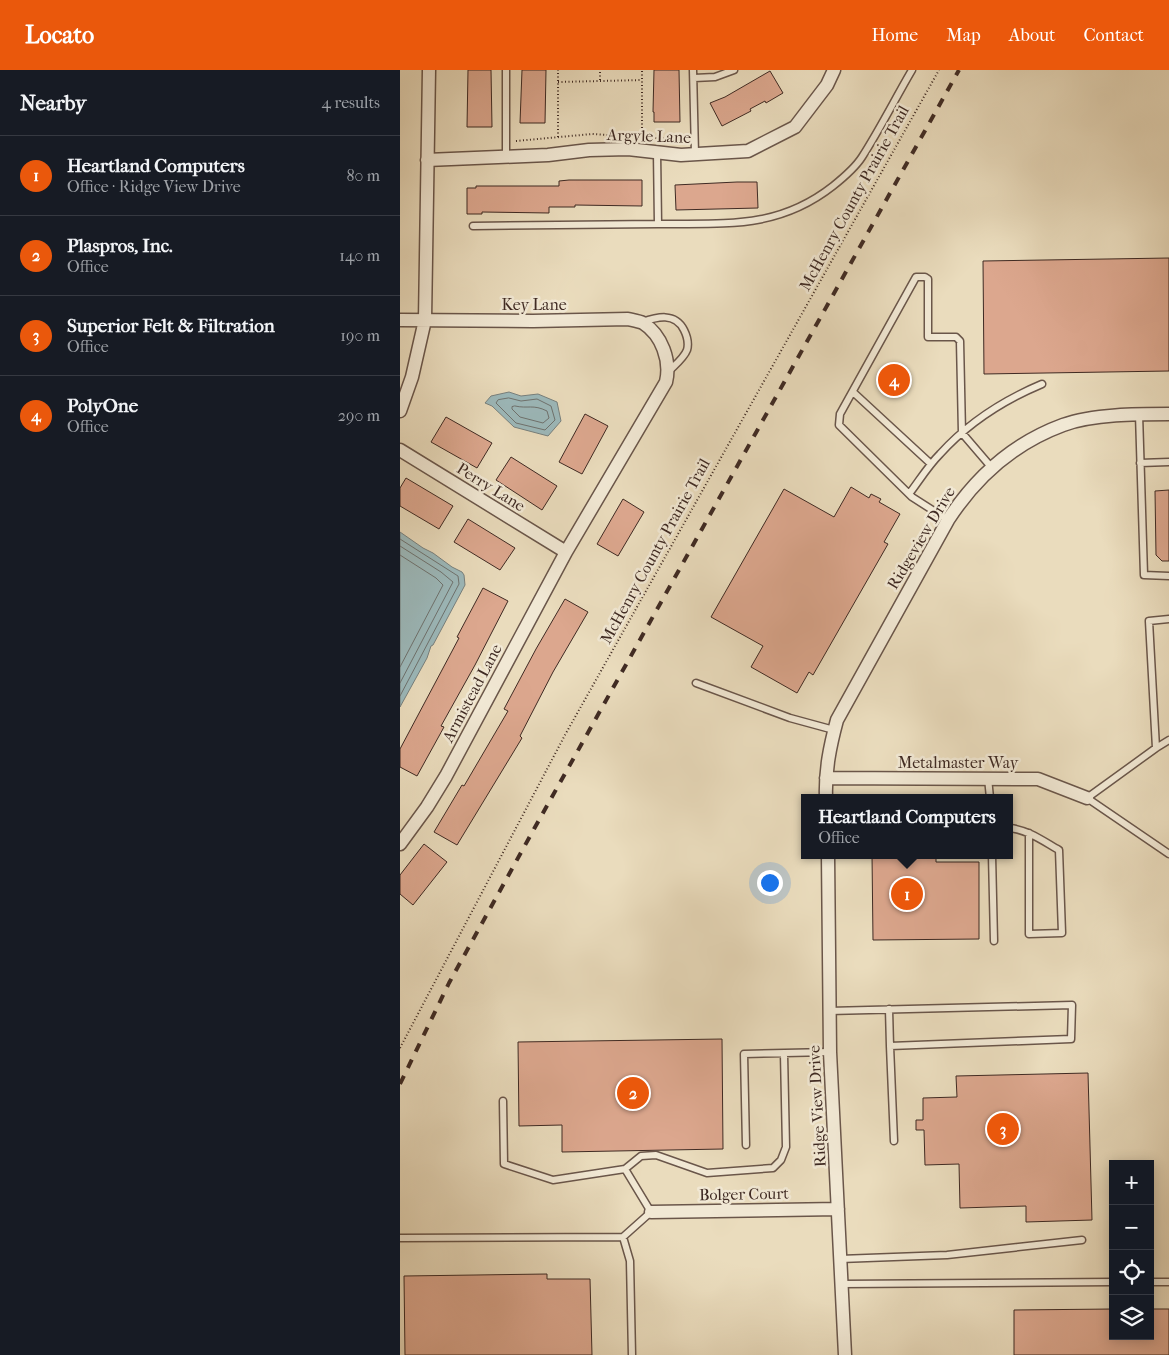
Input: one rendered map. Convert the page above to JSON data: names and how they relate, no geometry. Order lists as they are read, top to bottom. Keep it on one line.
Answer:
{"streets":{"street":["Argyle Lane","Key Lane","Perry Lane","Ridgeview Drive","Armistead Lane","Metalmaster Way","Ridge View Drive","Bolger Court"],"path":["McHenry County Prairie Trail"]},"crossings":[["Key Lane","Perry Lane"],["Key Lane","Armistead Lane"],["Perry Lane","Armistead Lane"],["Ridgeview Drive","Metalmaster Way"],["Ridge View Drive","Bolger Court"]],"page":{"header":"Locato","nav":["Home","Map","About","Contact"],"heading":["Nearby","4 results"],"list":[{"mark":"1","name":"Heartland Computers","note":"Office · Ridge View Drive","value":"80 m"},{"mark":"2","name":"Plaspros, Inc.","note":"Office","value":"140 m"},{"mark":"3","name":"Superior Felt & Filtration","note":"Office","value":"190 m"},{"mark":"4","name":"PolyOne","note":"Office","value":"290 m"}],"pins":["4","1","2","3"],"popup":["Heartland Computers","Office"],"map_buttons":["+","−"]}}
